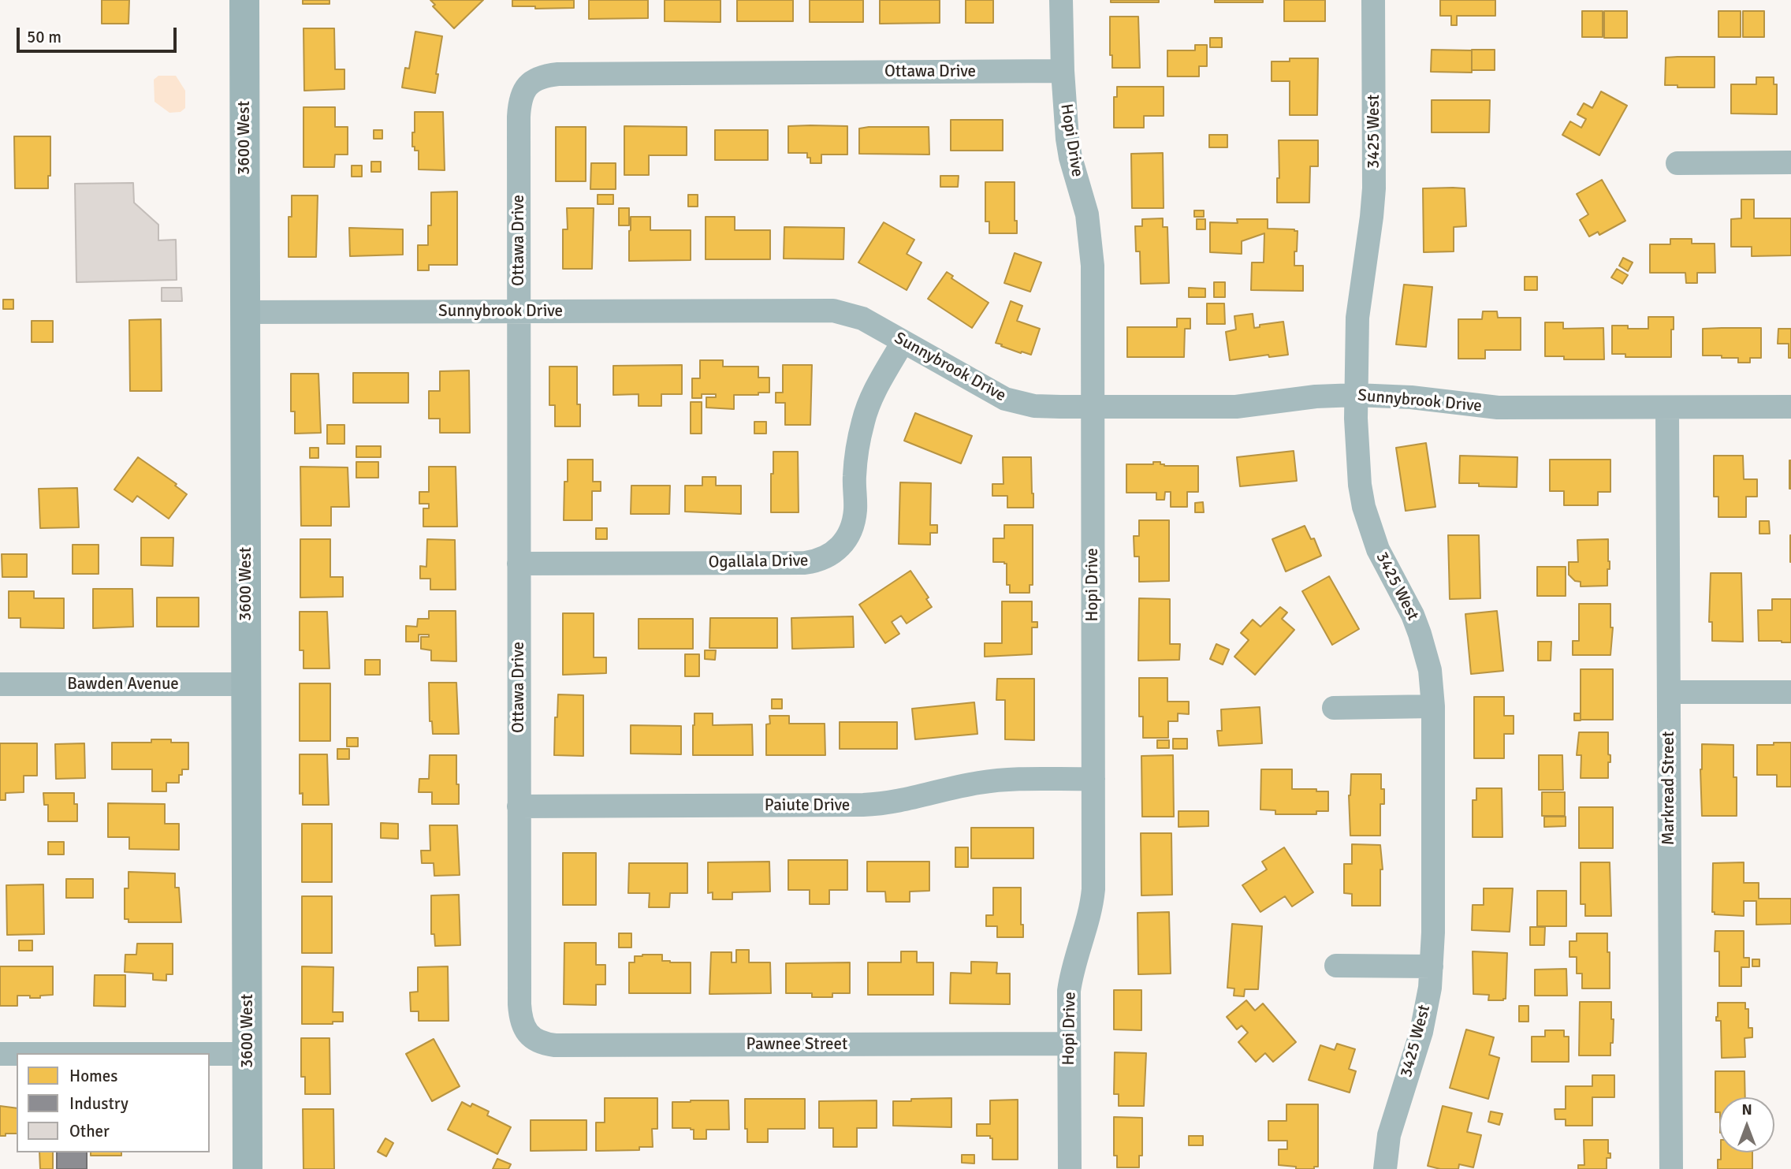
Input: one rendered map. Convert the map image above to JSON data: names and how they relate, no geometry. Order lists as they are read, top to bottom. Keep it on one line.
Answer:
{"streets":{"street":["Ottawa Drive","3425 West","3600 West","Hopi Drive","Sunnybrook Drive","Ogallala Drive","Bawden Avenue","Markread Street","Paiute Drive","Pawnee Street"]},"crossings":[["Ottawa Drive","Hopi Drive"],["Ottawa Drive","Sunnybrook Drive"],["Ottawa Drive","Ogallala Drive"],["Ottawa Drive","Paiute Drive"],["Ottawa Drive","Pawnee Street"],["3425 West","Sunnybrook Drive"],["3600 West","Sunnybrook Drive"],["3600 West","Bawden Avenue"],["Hopi Drive","Sunnybrook Drive"],["Hopi Drive","Paiute Drive"],["Hopi Drive","Pawnee Street"],["Sunnybrook Drive","Ogallala Drive"],["Sunnybrook Drive","Markread Street"]],"legend":["Homes","Industry","Other"],"scale_bar":"50 m","north":"top"}
